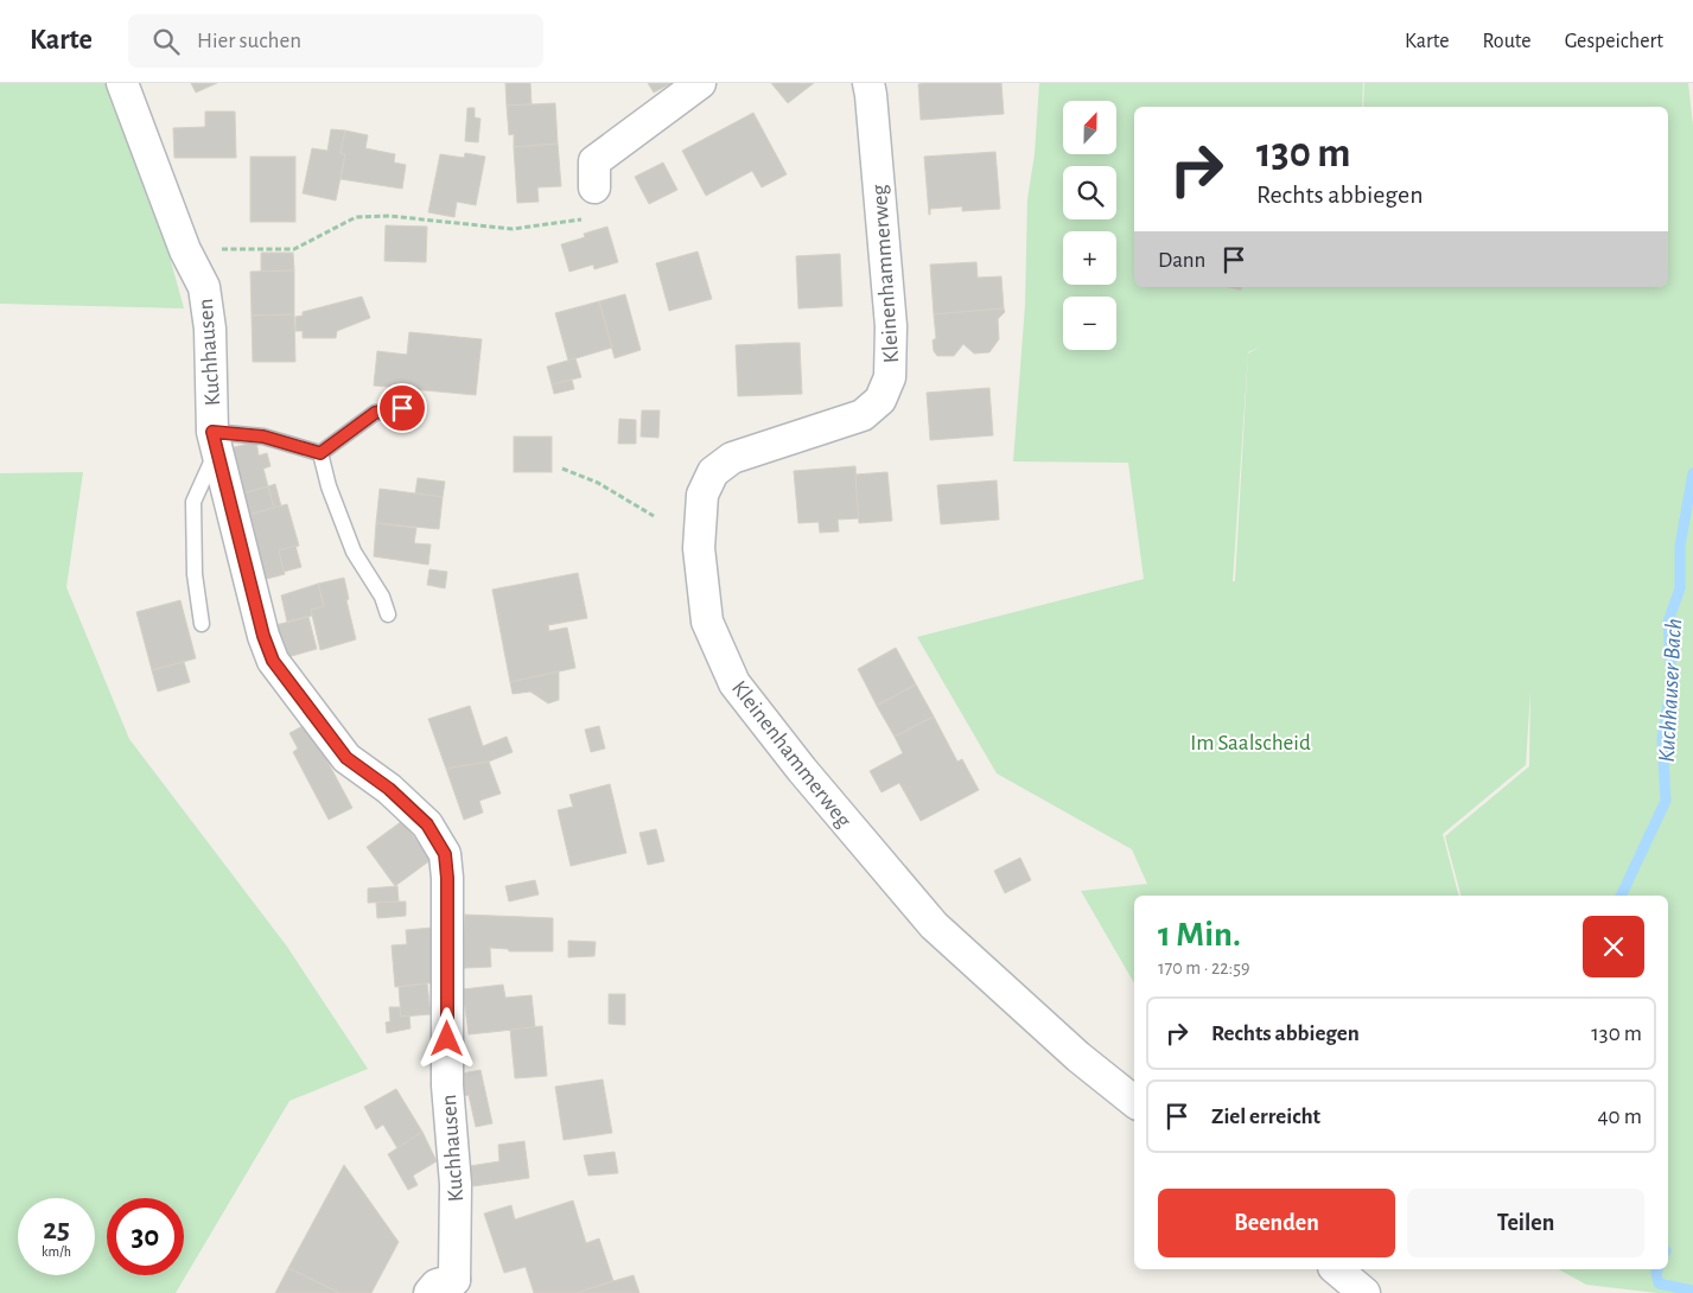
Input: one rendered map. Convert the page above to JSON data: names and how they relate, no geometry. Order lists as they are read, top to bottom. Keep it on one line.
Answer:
{"streets":{"street":["Kleinenhammerweg","Kuchhausen"]},"water":["Kuchhauser Bach"],"parks":["Im Saalscheid"],"north":"top","page":{"header":"Karte","search":"Hier suchen","nav":["Karte","Route","Gespeichert"],"map_buttons":["+","−"],"turn":["130 m","Rechts abbiegen"],"then":"Dann","heading":["1 Min.","170 m · 22:59"],"list":[{"name":"Rechts abbiegen","value":"130 m"},{"name":"Ziel erreicht","value":"40 m"}],"buttons":["Beenden","Teilen"],"speed":"25 km/h","limit":"30"}}
